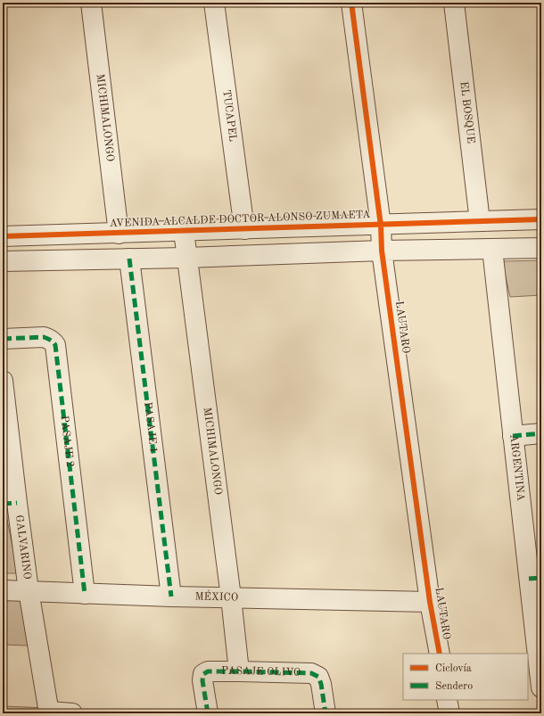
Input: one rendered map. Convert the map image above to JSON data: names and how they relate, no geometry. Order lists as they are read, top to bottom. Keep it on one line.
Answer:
{"streets":{"street":["EL BOSQUE","TUCAPEL","MICHIMALONGO","AVENIDA ALCALDE DOCTOR ALONSO ZUMAETA","LAUTARO","PASAJE 1","PASAJE 2","ARGENTINA","GALVARINO","MÉXICO","PASAJE OLIVO"]},"crossings":[["EL BOSQUE","AVENIDA ALCALDE DOCTOR ALONSO ZUMAETA"],["TUCAPEL","AVENIDA ALCALDE DOCTOR ALONSO ZUMAETA"],["MICHIMALONGO","AVENIDA ALCALDE DOCTOR ALONSO ZUMAETA"],["MICHIMALONGO","MÉXICO"],["MICHIMALONGO","PASAJE OLIVO"],["AVENIDA ALCALDE DOCTOR ALONSO ZUMAETA","LAUTARO"],["LAUTARO","MÉXICO"],["PASAJE 1","MÉXICO"],["PASAJE 2","MÉXICO"],["GALVARINO","MÉXICO"]],"legend":["Ciclovía","Sendero"]}
